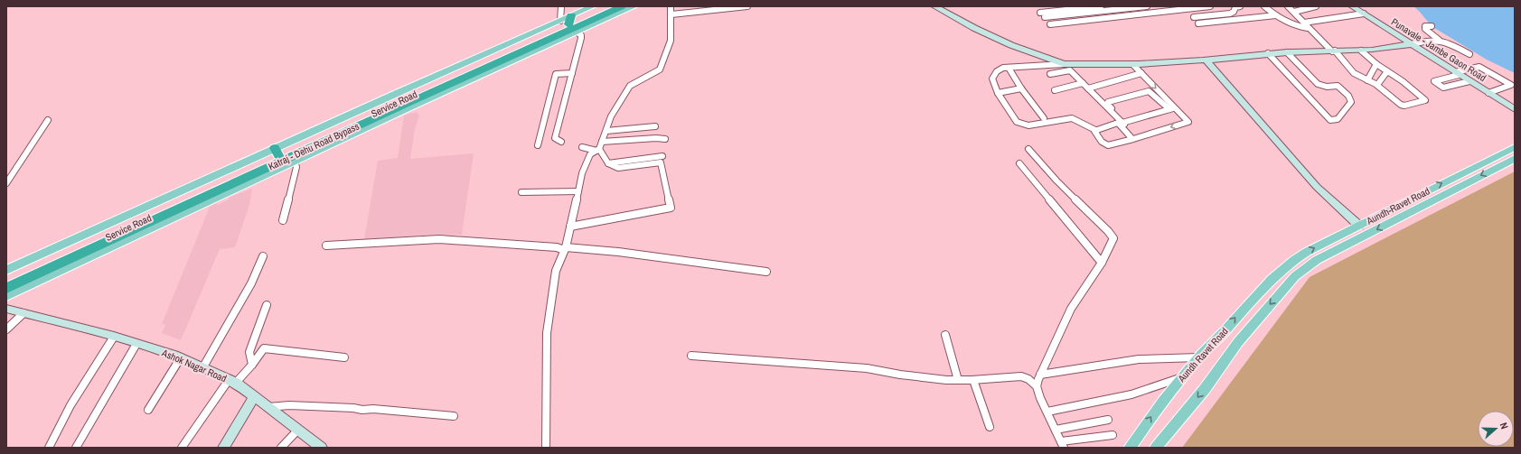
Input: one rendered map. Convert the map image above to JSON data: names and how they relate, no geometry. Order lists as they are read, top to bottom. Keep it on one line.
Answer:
{"streets":{"highway":["Katraj - Dehu Road Bypass"],"main road":["Service Road","Aundh-Ravet Road","Aundh Ravet Road"],"street":["Punavale - Jambe Gaon Road","Ashok Nagar Road"]},"crossings":[["Service Road","Katraj - Dehu Road Bypass"],["Aundh-Ravet Road","Aundh Ravet Road"]],"north":"right"}
